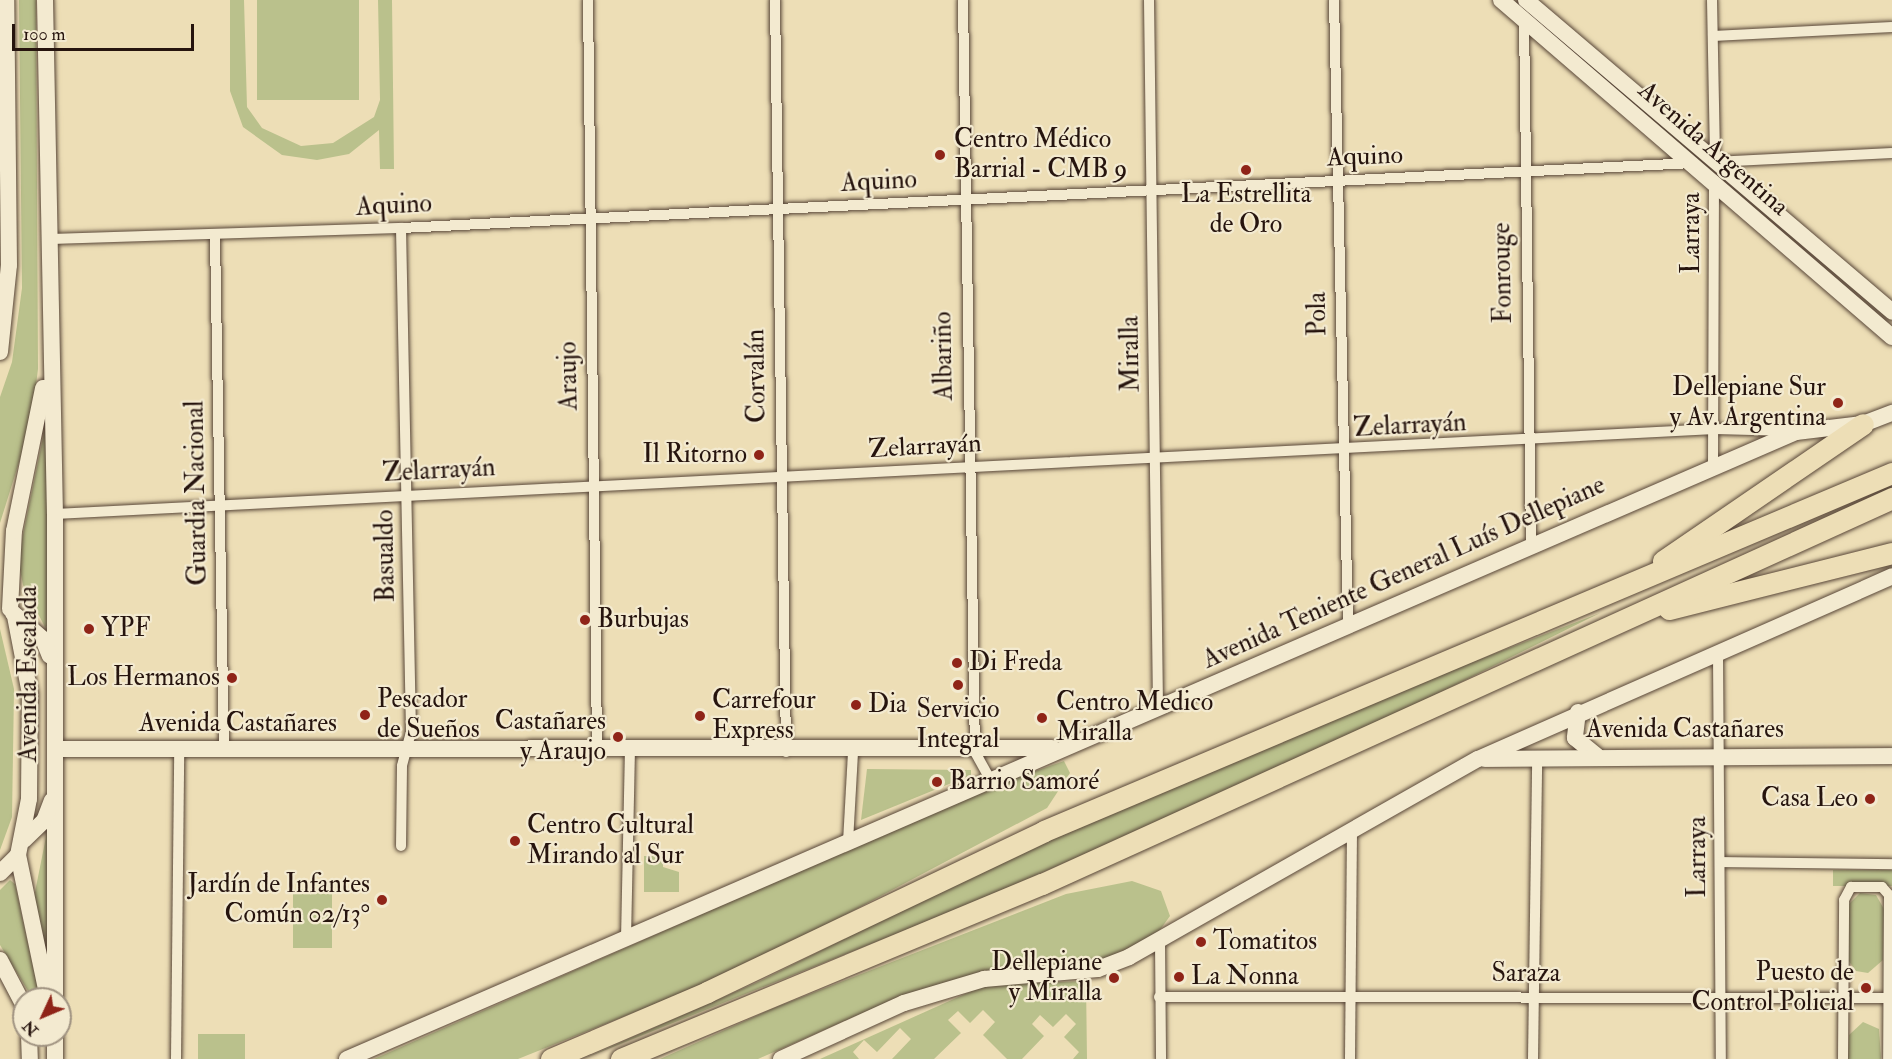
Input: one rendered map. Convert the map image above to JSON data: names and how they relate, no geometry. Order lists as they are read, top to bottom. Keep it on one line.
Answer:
{"streets":{"street":["Avenida Argentina","Aquino","Larraya","Fonrouge","Pola","Miralla","Albariño","Araujo","Corvalán","Zelarrayán","Guardia Nacional","Basualdo","Avenida Teniente General Luís Dellepiane","Avenida Escalada","Avenida Castañares","Saraza"]},"crossings":[["Avenida Argentina","Aquino"],["Avenida Argentina","Larraya"],["Avenida Argentina","Fonrouge"],["Aquino","Larraya"],["Aquino","Fonrouge"],["Aquino","Pola"],["Aquino","Miralla"],["Aquino","Albariño"],["Aquino","Araujo"],["Aquino","Corvalán"],["Aquino","Guardia Nacional"],["Aquino","Basualdo"],["Aquino","Avenida Escalada"],["Larraya","Zelarrayán"],["Larraya","Avenida Teniente General Luís Dellepiane"],["Larraya","Avenida Castañares"],["Larraya","Saraza"],["Fonrouge","Zelarrayán"],["Fonrouge","Avenida Teniente General Luís Dellepiane"],["Pola","Zelarrayán"],["Pola","Avenida Teniente General Luís Dellepiane"],["Miralla","Zelarrayán"],["Miralla","Avenida Teniente General Luís Dellepiane"],["Albariño","Zelarrayán"],["Albariño","Avenida Teniente General Luís Dellepiane"],["Albariño","Avenida Castañares"],["Araujo","Zelarrayán"],["Araujo","Avenida Castañares"],["Corvalán","Zelarrayán"],["Corvalán","Avenida Castañares"],["Zelarrayán","Guardia Nacional"],["Zelarrayán","Basualdo"],["Zelarrayán","Avenida Teniente General Luís Dellepiane"],["Zelarrayán","Avenida Escalada"],["Guardia Nacional","Avenida Castañares"],["Basualdo","Avenida Castañares"],["Avenida Teniente General Luís Dellepiane","Avenida Castañares"],["Avenida Escalada","Avenida Castañares"]],"places":["Centro Médico Barrial - CMB 9","La Estrellita de Oro","Dellepiane Sur y Av. Argentina","Il Ritorno","Burbujas","YPF","Di Freda","Los Hermanos","Servicio Integral","Dia","Pescador de Sueños","Carrefour Express","Centro Medico Miralla","Castañares y Araujo","Barrio Samoré","Casa Leo","Centro Cultural Mirando al Sur","Jardín de Infantes Común 02/13°","Tomatitos","La Nonna","Dellepiane y Miralla","Puesto de Control Policial"],"scale_bar":"100 m","north":"bottom left"}
